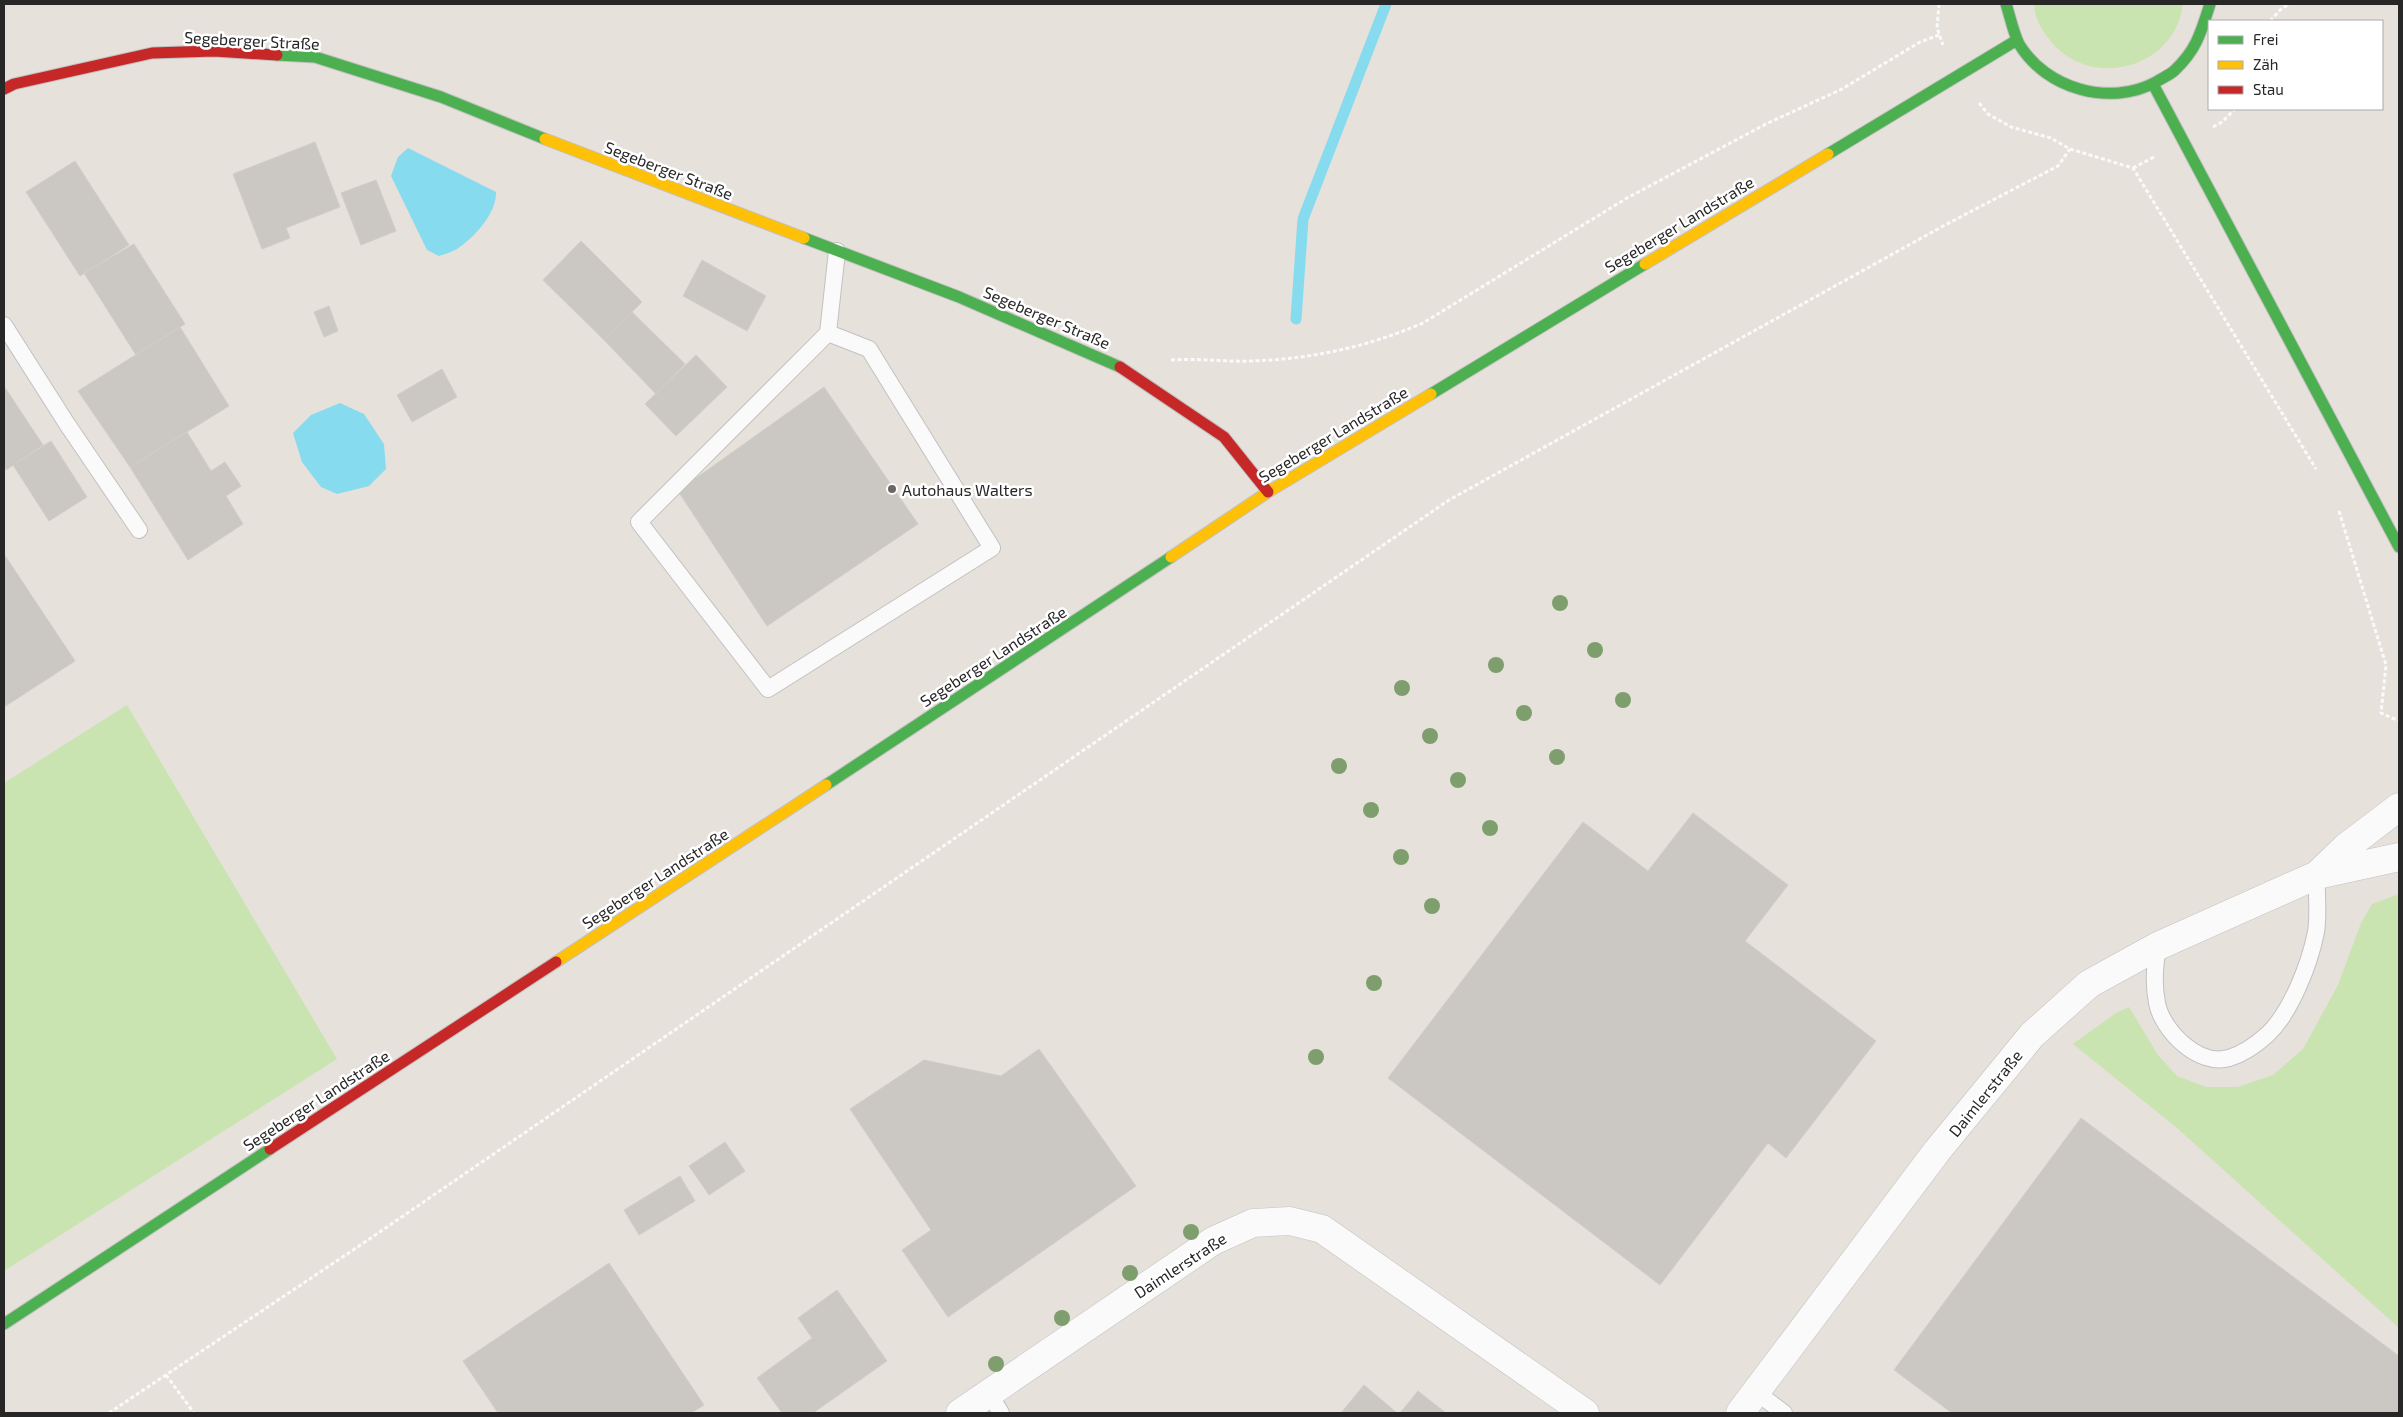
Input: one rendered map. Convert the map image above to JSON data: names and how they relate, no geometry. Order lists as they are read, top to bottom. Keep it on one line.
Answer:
{"streets":{"main road":["Segeberger Straße","Segeberger Landstraße"],"street":["Daimlerstraße"]},"crossings":[["Segeberger Straße","Segeberger Landstraße"]],"places":["Autohaus Walters"],"legend":["Frei","Zäh","Stau"]}
